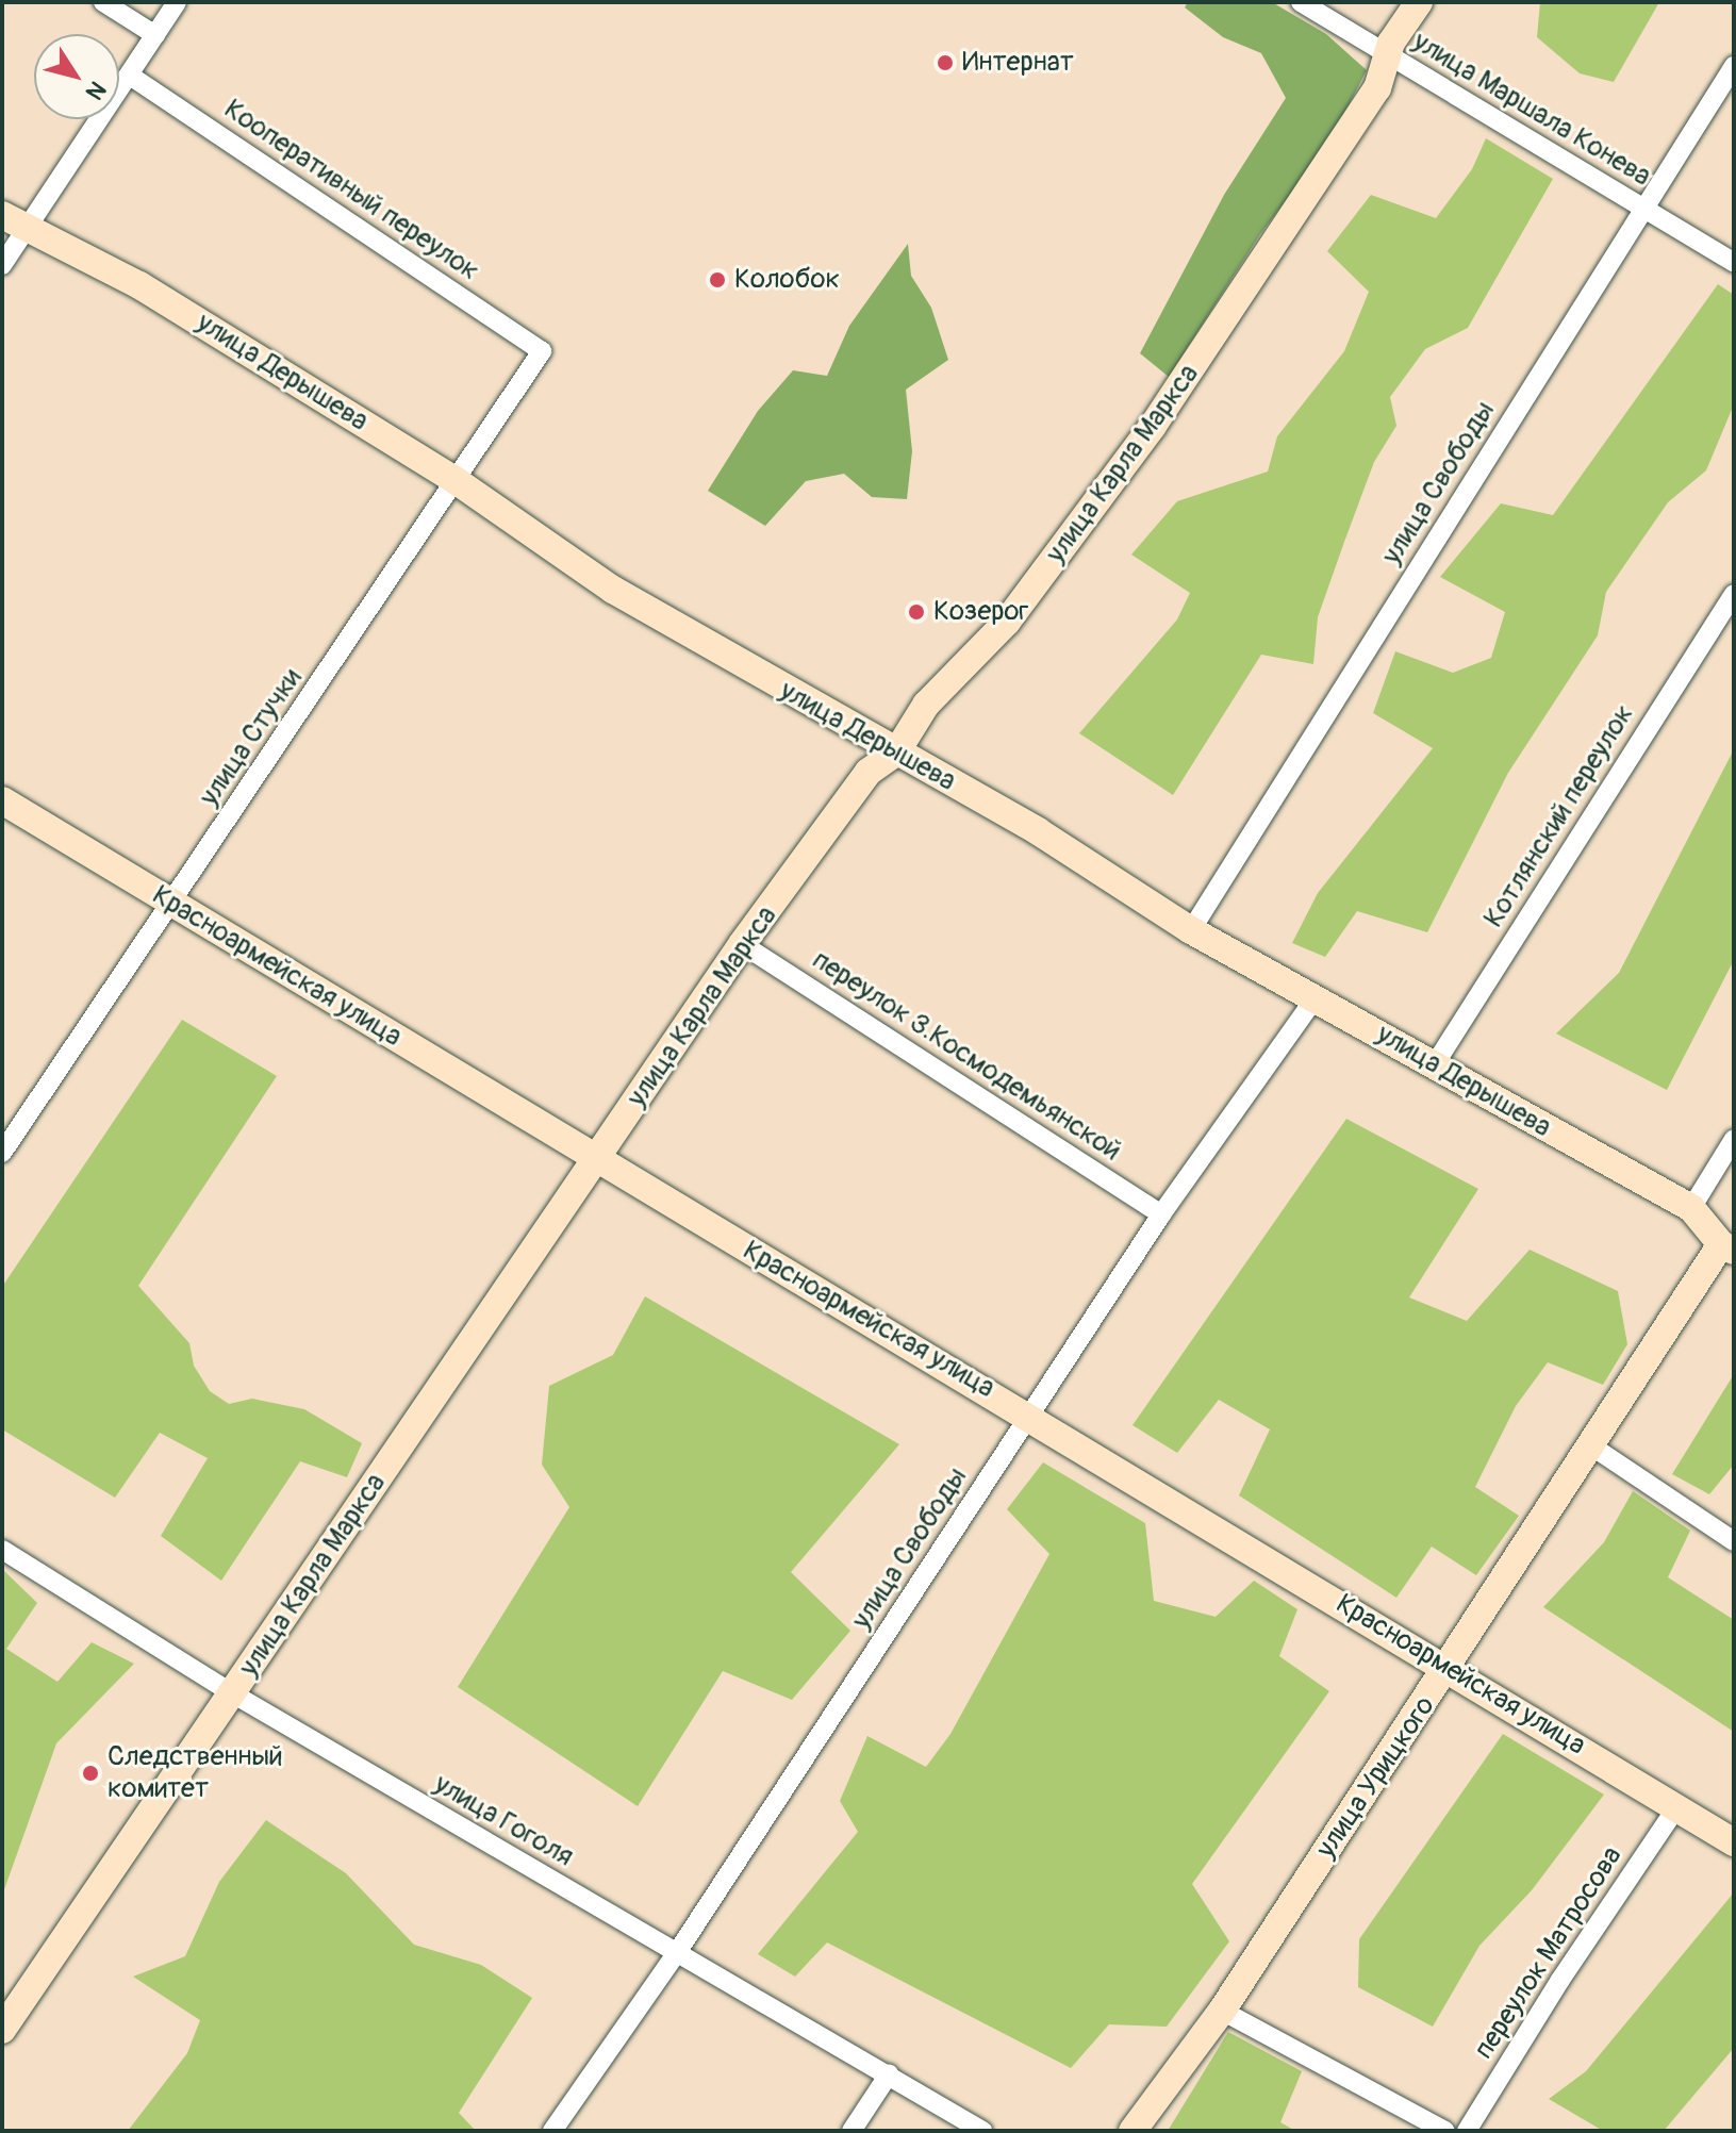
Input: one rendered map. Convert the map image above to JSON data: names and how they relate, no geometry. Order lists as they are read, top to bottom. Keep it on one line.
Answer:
{"streets":{"street":["улица Маршала Конева","Кооперативный переулок","улица Дерышева","улица Карла Маркса","улица Свободы","улица Стучки","Котлянский переулок","Красноармейская улица","переулок З.Космодемьянской","улица Урицкого","улица Гоголя","переулок Матросова"]},"crossings":[["улица Маршала Конева","улица Карла Маркса"],["улица Маршала Конева","улица Свободы"],["Кооперативный переулок","улица Стучки"],["улица Дерышева","улица Карла Маркса"],["улица Дерышева","улица Свободы"],["улица Дерышева","улица Стучки"],["улица Дерышева","Котлянский переулок"],["улица Дерышева","улица Урицкого"],["улица Карла Маркса","Красноармейская улица"],["улица Карла Маркса","переулок З.Космодемьянской"],["улица Карла Маркса","улица Гоголя"],["улица Свободы","Красноармейская улица"],["улица Свободы","переулок З.Космодемьянской"],["улица Свободы","улица Гоголя"],["улица Стучки","Красноармейская улица"],["Красноармейская улица","улица Урицкого"],["Красноармейская улица","переулок Матросова"]],"places":["Интернат","Колобок","Козерог","Следственный комитет"],"north":"bottom right"}
